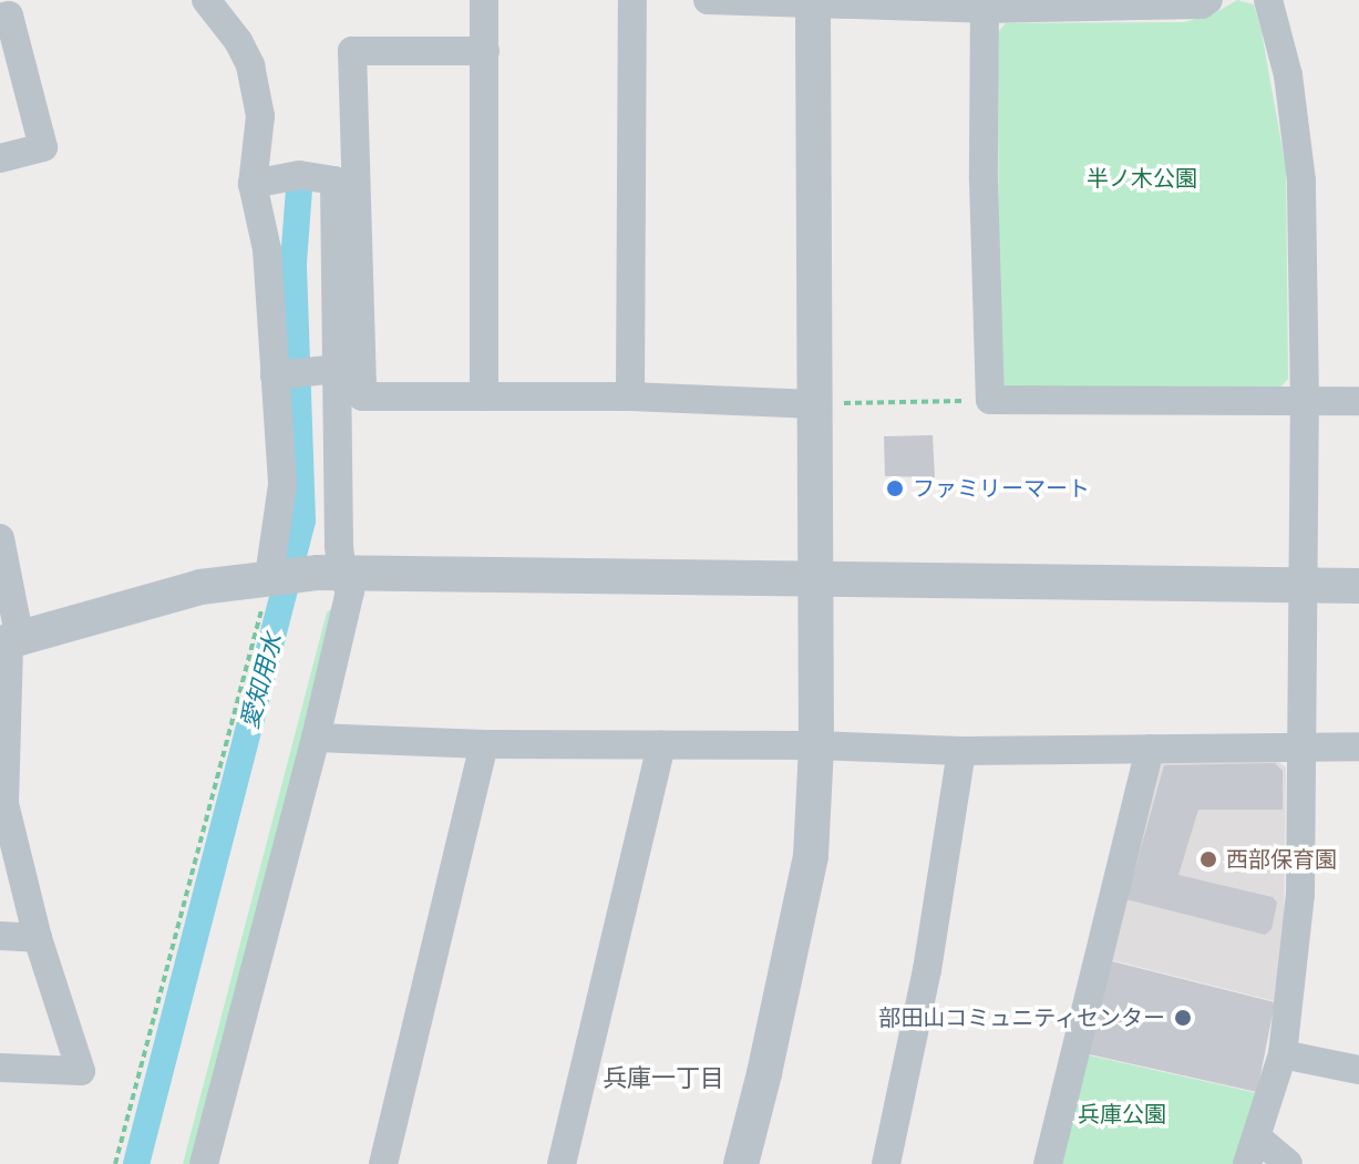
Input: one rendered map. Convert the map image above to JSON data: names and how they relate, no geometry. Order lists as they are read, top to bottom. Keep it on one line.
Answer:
{"districts":["兵庫一丁目"],"water":["愛知用水"],"parks":["半ノ木公園","兵庫公園"],"places":["ファミリーマート","西部保育園","部田山コミュニティセンター"]}
